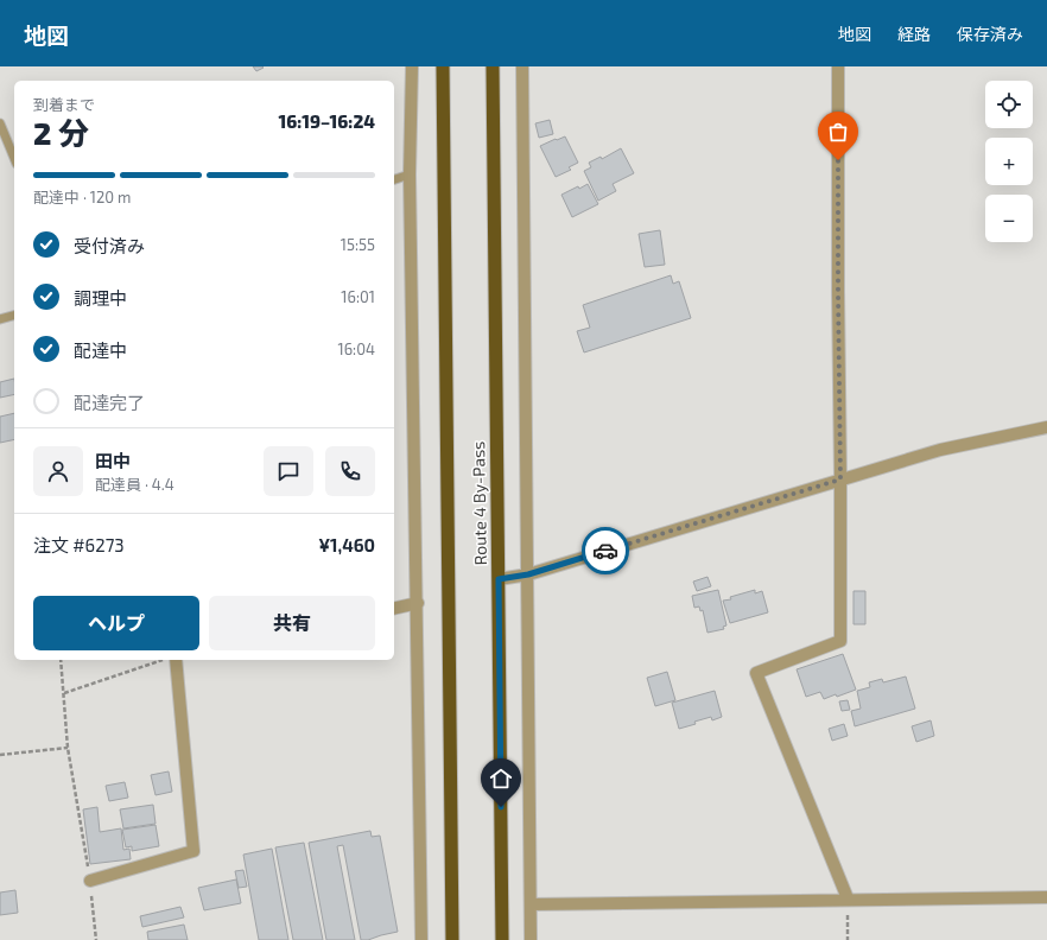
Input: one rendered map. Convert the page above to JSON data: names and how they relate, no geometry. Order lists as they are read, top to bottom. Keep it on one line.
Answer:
{"streets":{"highway":["Route 4 By-Pass"]},"page":{"header":"地図","nav":["地図","経路","保存済み"],"map_buttons":["+","−"],"heading":["2 分","到着まで","16:19–16:24"],"panel":["田中","配達員 · 4.4","注文 #6273","¥1,460"],"bar":"配達中 · 120 m","list":[["受付済み","15:55"],["調理中","16:01"],["配達中","16:04"],"配達完了"],"buttons":["ヘルプ","共有"]}}
